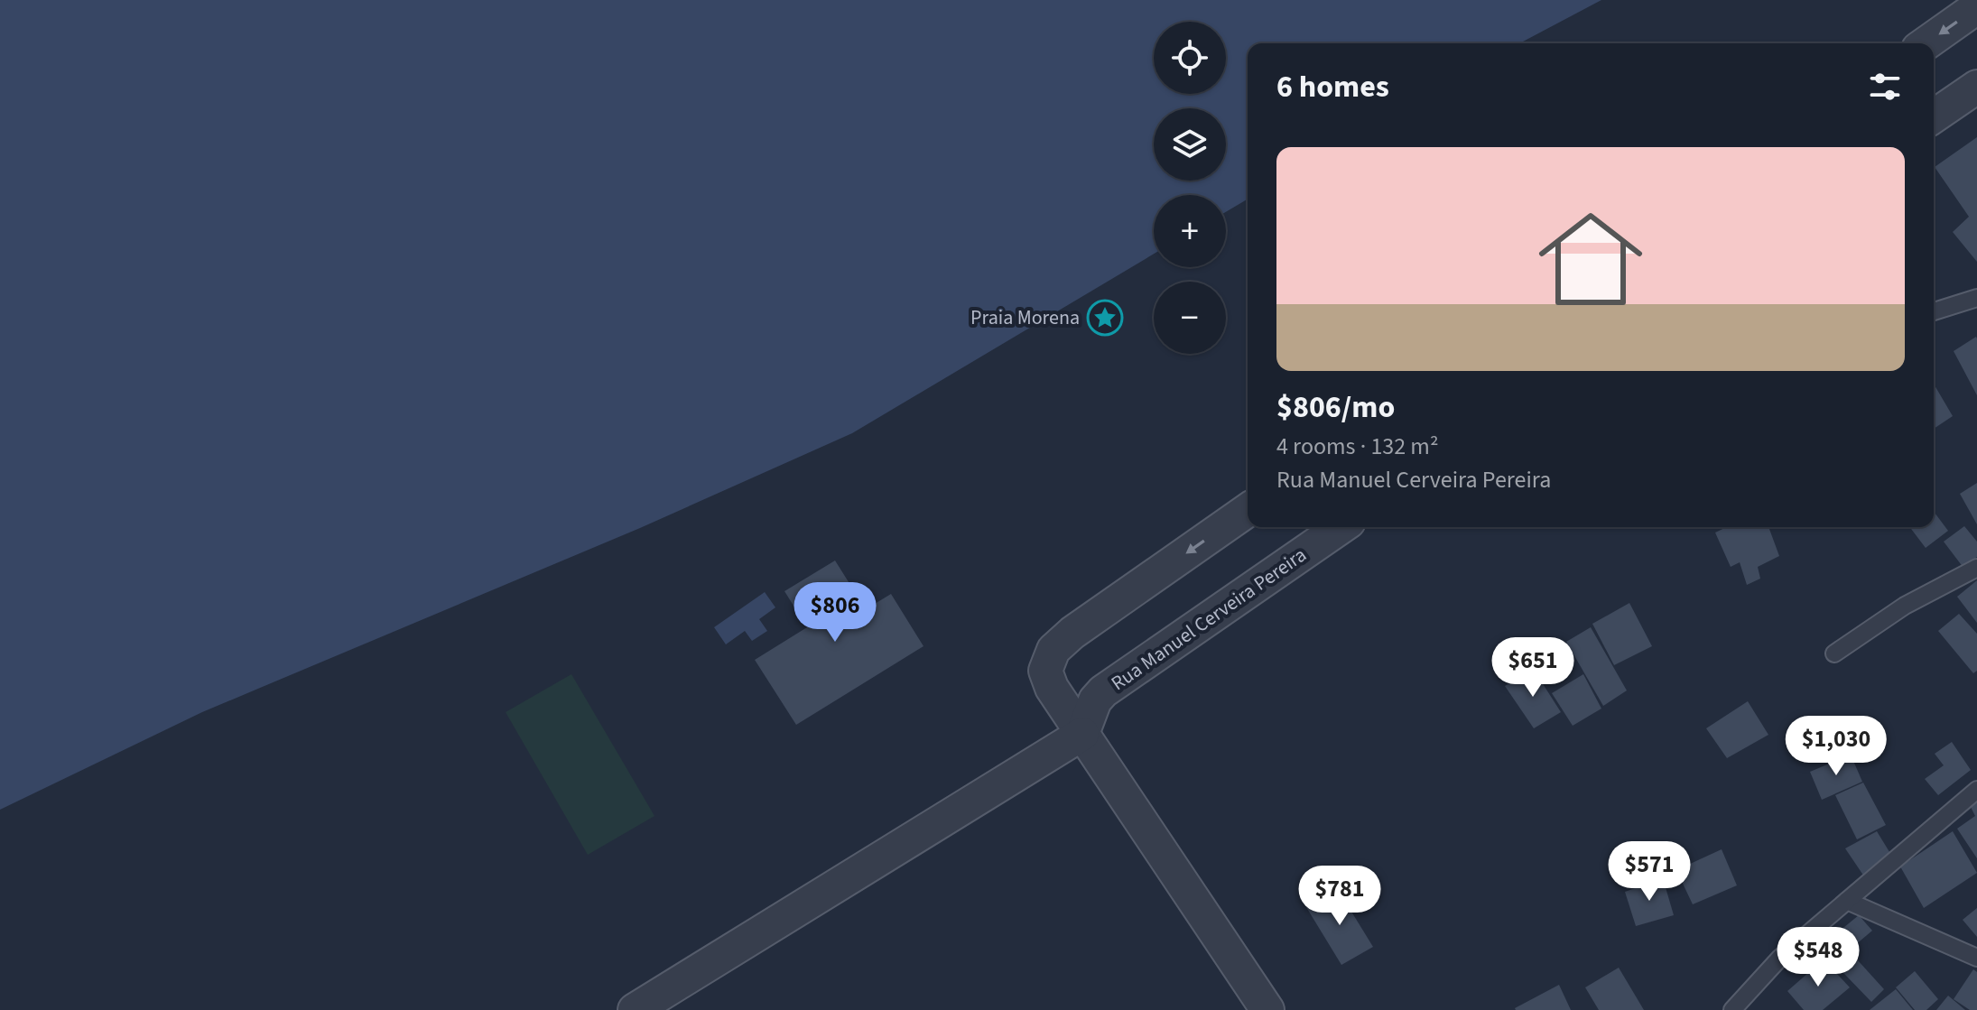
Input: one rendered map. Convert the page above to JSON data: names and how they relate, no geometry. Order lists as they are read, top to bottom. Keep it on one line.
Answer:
{"streets":{"street":["Rua Manuel Cerveira Pereira"]},"places":{"place":["Praia Morena"]},"page":{"map_buttons":["+","−"],"heading":"6 homes","list":[{"name":"$806/mo","note":"4 rooms · 132 m² · Rua Manuel Cerveira Pereira"}],"price":["$806","$651","$1,030","$571","$781","$548"]}}
